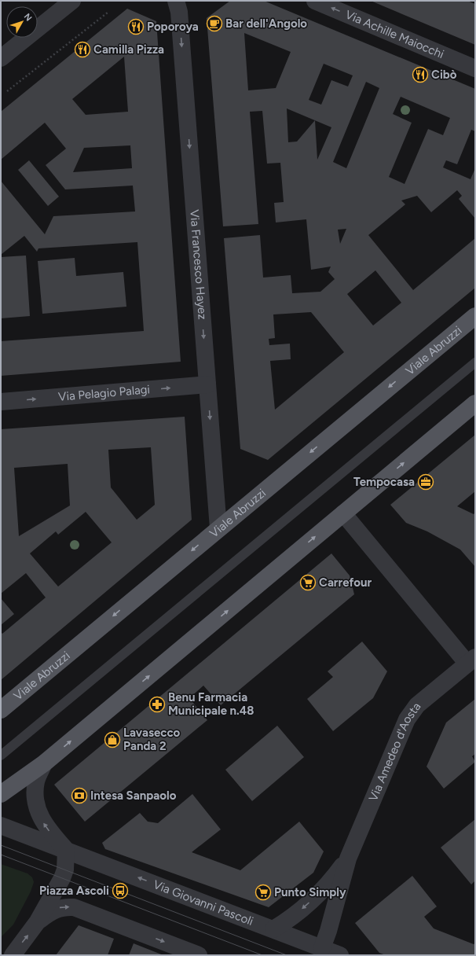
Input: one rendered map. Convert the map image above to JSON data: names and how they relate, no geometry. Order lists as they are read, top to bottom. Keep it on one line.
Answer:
{"streets":{"main road":["Viale Abruzzi"],"street":["Via Achille Maiocchi","Via Francesco Hayez","Via Pelagio Palagi","Via Amedeo d'Aosta","Via Giovanni Pascoli"]},"crossings":[["Via Francesco Hayez","Viale Abruzzi"],["Via Francesco Hayez","Via Pelagio Palagi"],["Via Amedeo d'Aosta","Via Giovanni Pascoli"]],"one_way":["Via Achille Maiocchi","Via Francesco Hayez","Via Pelagio Palagi"],"places":{"cafe":["Bar dell'Angolo"],"restaurant":["Poporoya","Camilla Pizza","Cibò"],"office":["Tempocasa"],"supermarket":["Carrefour","Punto Simply"],"pharmacy":["Benu Farmacia Municipale n.48"],"shop":["Lavasecco Panda 2"],"bank":["Intesa Sanpaolo"],"bus stop":["Piazza Ascoli"]},"north":"top right"}
